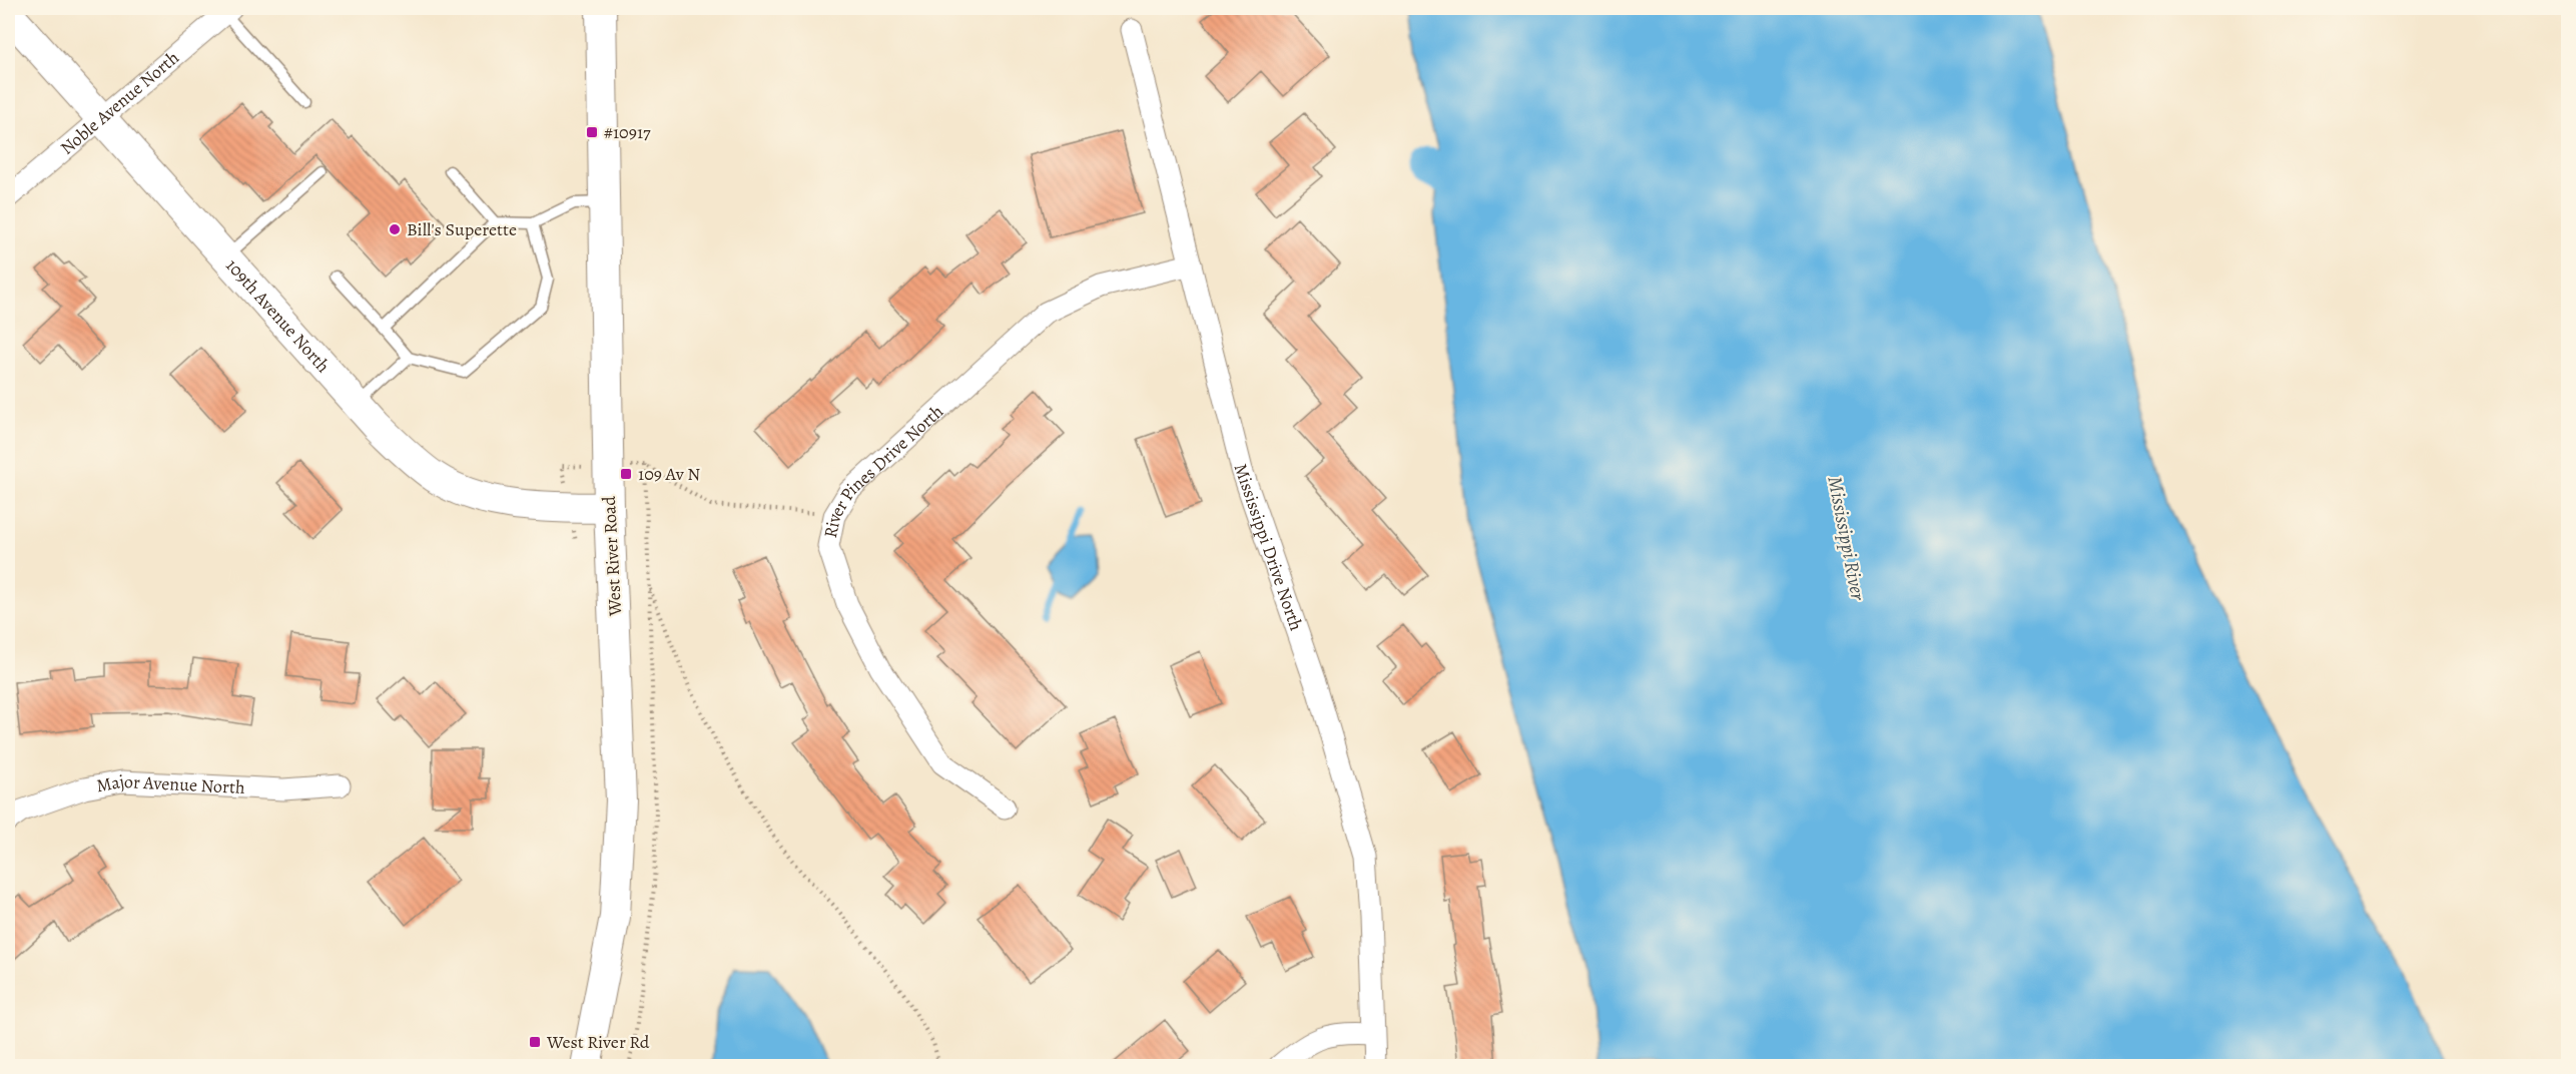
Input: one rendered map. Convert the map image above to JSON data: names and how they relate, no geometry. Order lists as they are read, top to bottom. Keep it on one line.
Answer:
{"streets":{"main road":["109th Avenue North","West River Road"],"street":["Noble Avenue North","River Pines Drive North","Mississippi Drive North","Major Avenue North"]},"crossings":[["Noble Avenue North","109th Avenue North"],["109th Avenue North","West River Road"],["River Pines Drive North","Mississippi Drive North"]],"water":["Mississippi River"],"places":{"transit":["#10917","109 Av N","West River Rd"],"other":["Bill's Superette"]}}
